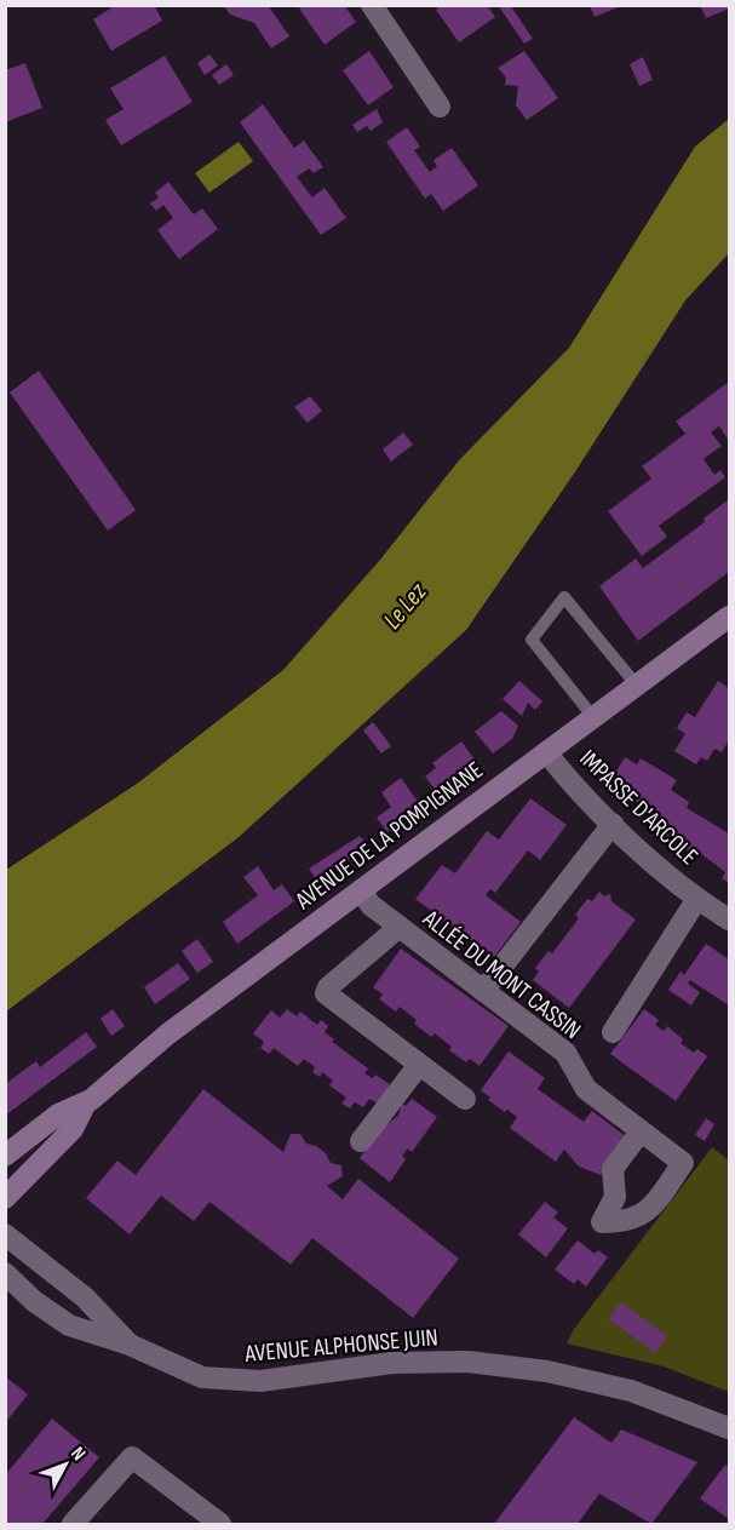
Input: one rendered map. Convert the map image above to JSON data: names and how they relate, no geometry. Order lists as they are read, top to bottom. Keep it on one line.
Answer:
{"streets":{"main road":["AVENUE DE LA POMPIGNANE"],"street":["IMPASSE D'ARCOLE","ALLÉE DU MONT CASSIN","AVENUE ALPHONSE JUIN"]},"crossings":[["IMPASSE D'ARCOLE","AVENUE DE LA POMPIGNANE"],["AVENUE DE LA POMPIGNANE","ALLÉE DU MONT CASSIN"]],"water":["Le Lez"],"north":"top right"}
